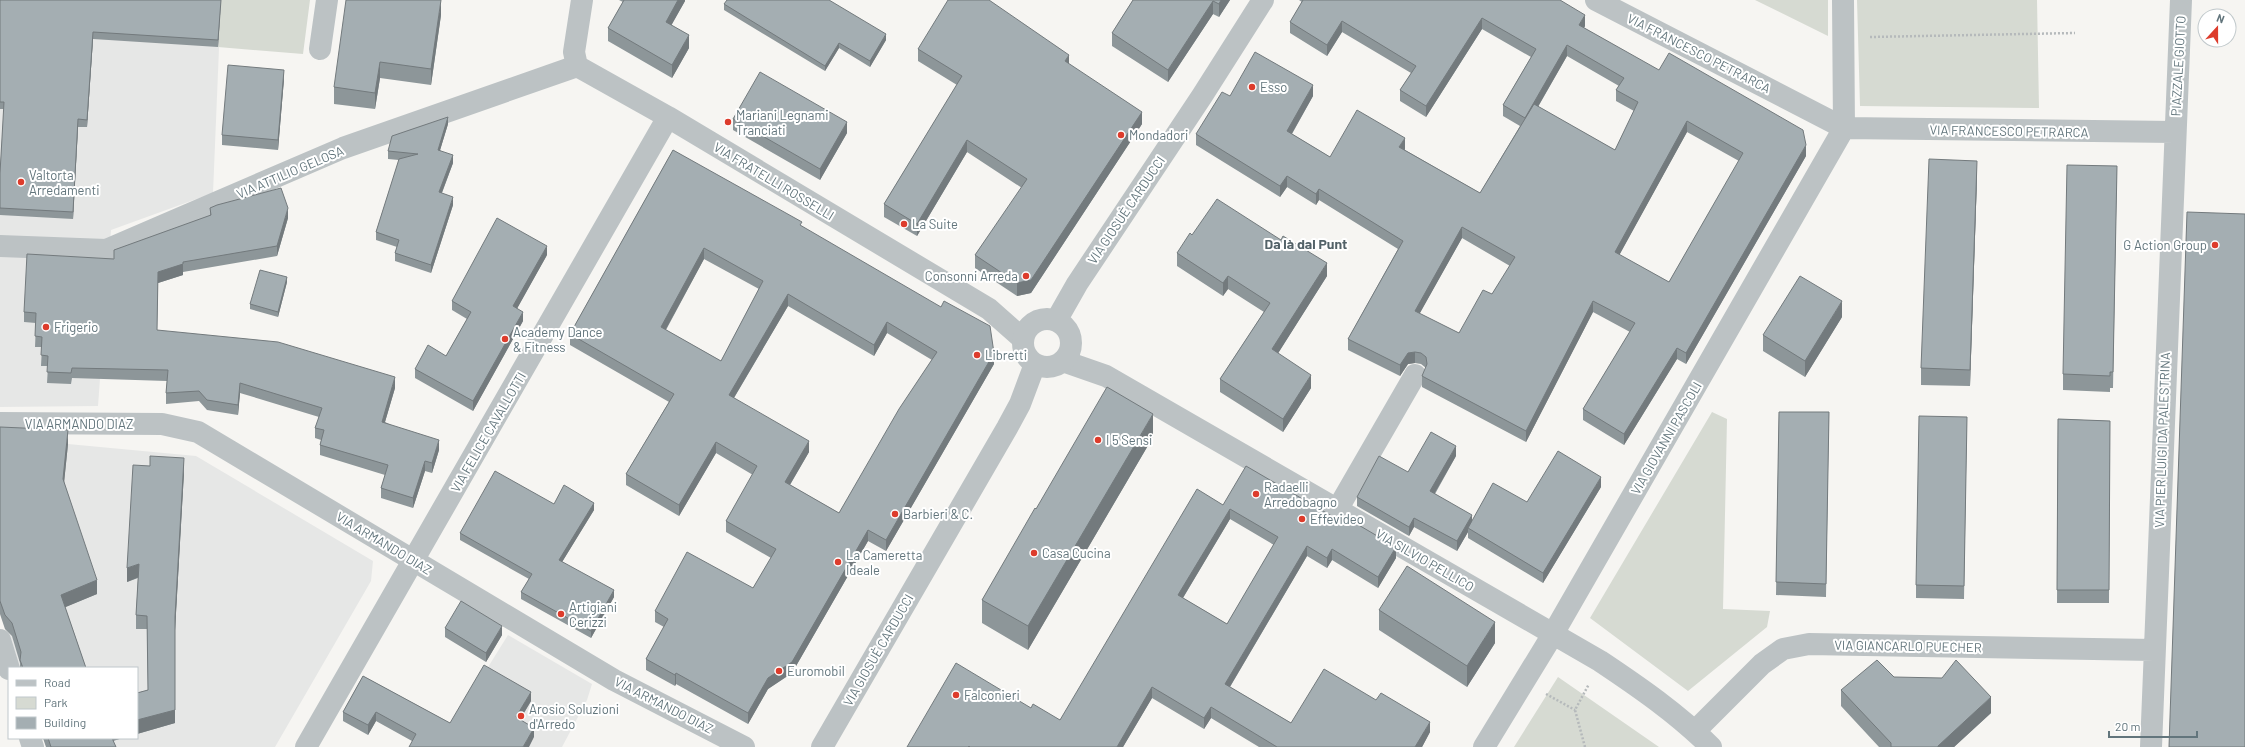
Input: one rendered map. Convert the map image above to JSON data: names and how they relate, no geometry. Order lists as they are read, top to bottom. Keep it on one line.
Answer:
{"streets":{"street":["VIA FRANCESCO PETRARCA","PIAZZALE GIOTTO","VIA ATTILIO GELOSA","VIA FRATELLI ROSSELLI","VIA GIOSUÈ CARDUCCI","VIA ARMANDO DIAZ","VIA FELICE CAVALLOTTI","VIA GIOVANNI PASCOLI","VIA PIER LUIGI DA PALESTRINA","VIA SILVIO PELLICO","VIA GIANCARLO PUECHER"]},"crossings":[["VIA FRANCESCO PETRARCA","PIAZZALE GIOTTO"],["VIA FRANCESCO PETRARCA","VIA GIOVANNI PASCOLI"],["VIA FRANCESCO PETRARCA","VIA PIER LUIGI DA PALESTRINA"],["PIAZZALE GIOTTO","VIA PIER LUIGI DA PALESTRINA"],["VIA ATTILIO GELOSA","VIA FRATELLI ROSSELLI"],["VIA FRATELLI ROSSELLI","VIA GIOSUÈ CARDUCCI"],["VIA FRATELLI ROSSELLI","VIA FELICE CAVALLOTTI"],["VIA FRATELLI ROSSELLI","VIA SILVIO PELLICO"],["VIA GIOSUÈ CARDUCCI","VIA SILVIO PELLICO"],["VIA ARMANDO DIAZ","VIA FELICE CAVALLOTTI"],["VIA GIOVANNI PASCOLI","VIA SILVIO PELLICO"],["VIA PIER LUIGI DA PALESTRINA","VIA GIANCARLO PUECHER"],["VIA SILVIO PELLICO","VIA GIANCARLO PUECHER"]],"districts":["Da là dal Punt"],"places":["Esso","Mariani Legnami Tranciati","Mondadori","Valtorta Arredamenti","La Suite","G Action Group","Consonni Arreda","Frigerio","Academy Dance & Fitness","Libretti","I 5 Sensi","Radaelli Arredobagno","Barbieri & C.","Effevideo","Casa Cucina","La Cameretta Ideale","Artigiani Cerizzi","Euromobil","Falconieri","Arosio Soluzioni d'Arredo"],"legend":["Road","Park","Building"],"scale_bar":"20 m","north":"top"}
